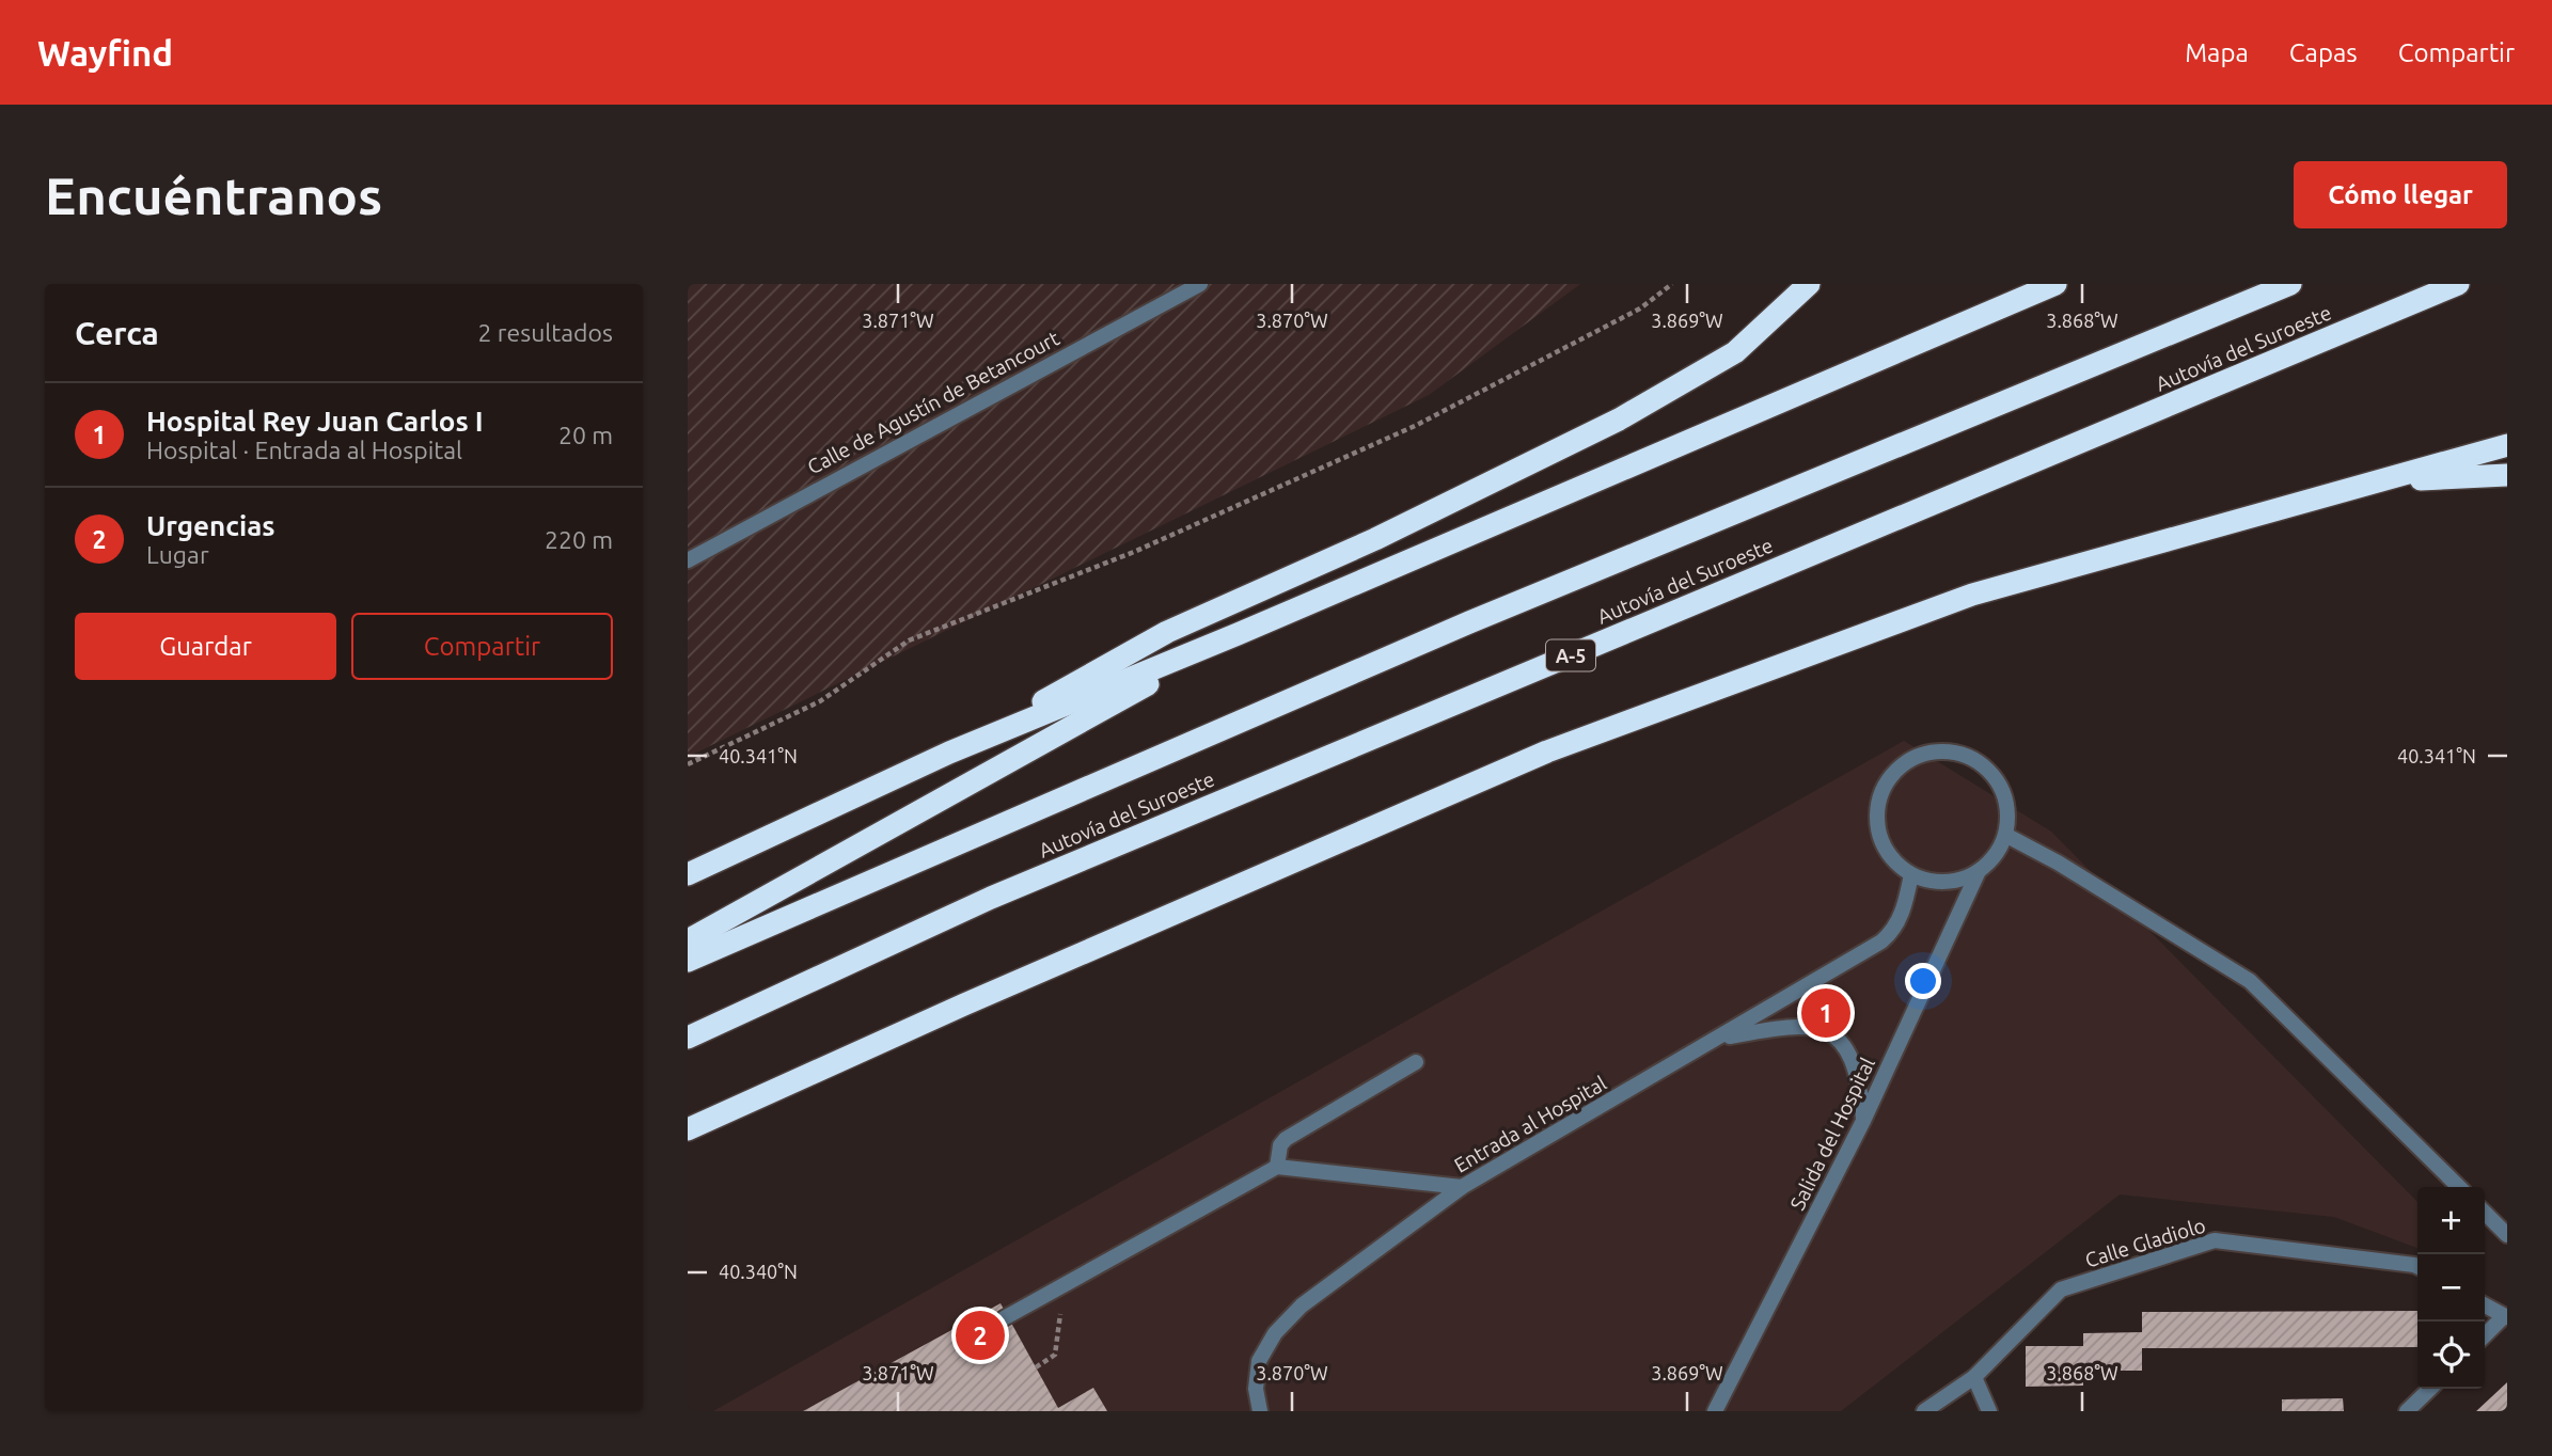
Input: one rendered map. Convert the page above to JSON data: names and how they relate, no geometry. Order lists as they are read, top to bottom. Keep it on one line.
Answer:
{"streets":{"highway":["Autovía del Suroeste","A-5"],"street":["Calle de Agustín de Betancourt","Entrada al Hospital","Salida del Hospital","Calle Gladiolo"]},"crossings":[["Entrada al Hospital","Salida del Hospital"]],"page":{"header":"Wayfind","nav":["Mapa","Capas","Compartir"],"buttons":["Cómo llegar",["Guardar","Compartir"]],"title":"Encuéntranos","heading":["Cerca","2 resultados"],"list":[{"mark":"1","name":"Hospital Rey Juan Carlos I","note":"Hospital · Entrada al Hospital","value":"20 m"},{"mark":"2","name":"Urgencias","note":"Lugar","value":"220 m"}],"pins":["1","2"],"map_buttons":["+","−"]},"coordinates":["3.871°W","3.870°W","3.869°W","3.868°W","40.341°N","40.340°N"]}
